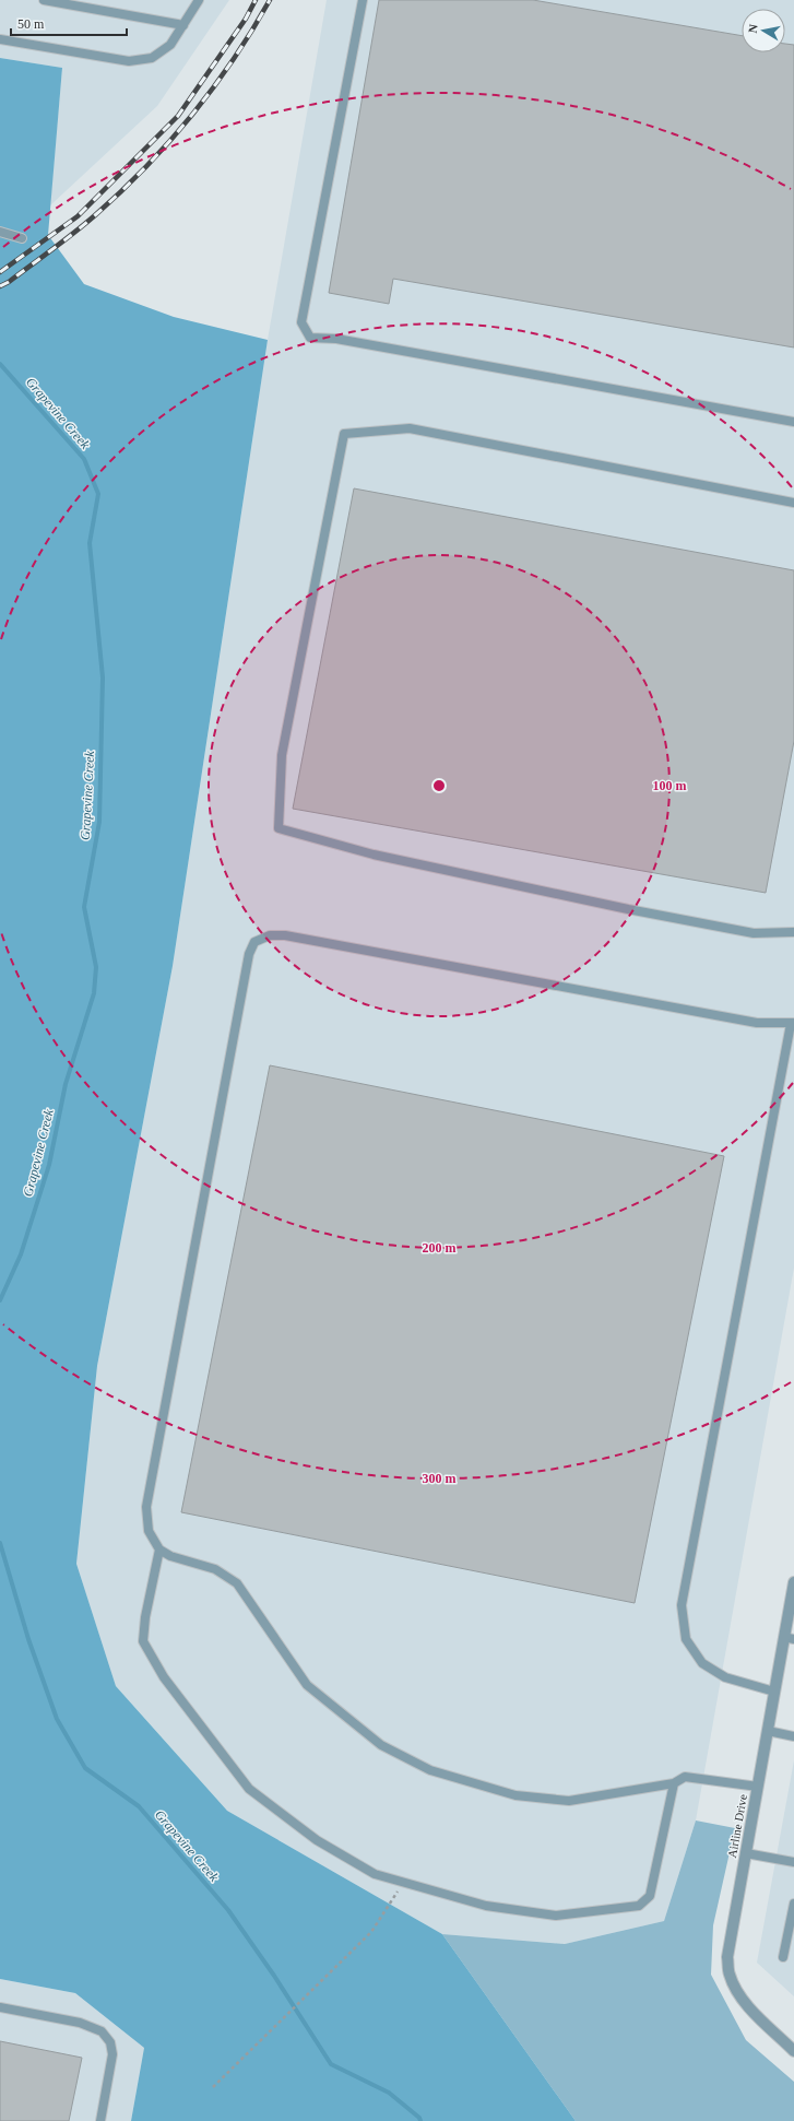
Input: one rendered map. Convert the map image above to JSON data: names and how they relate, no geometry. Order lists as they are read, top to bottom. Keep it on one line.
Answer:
{"streets":{"street":["Airline Drive"]},"water":["Grapevine Creek"],"scale_bar":"50 m","north":"left","rings":["100 m","200 m","300 m"]}
